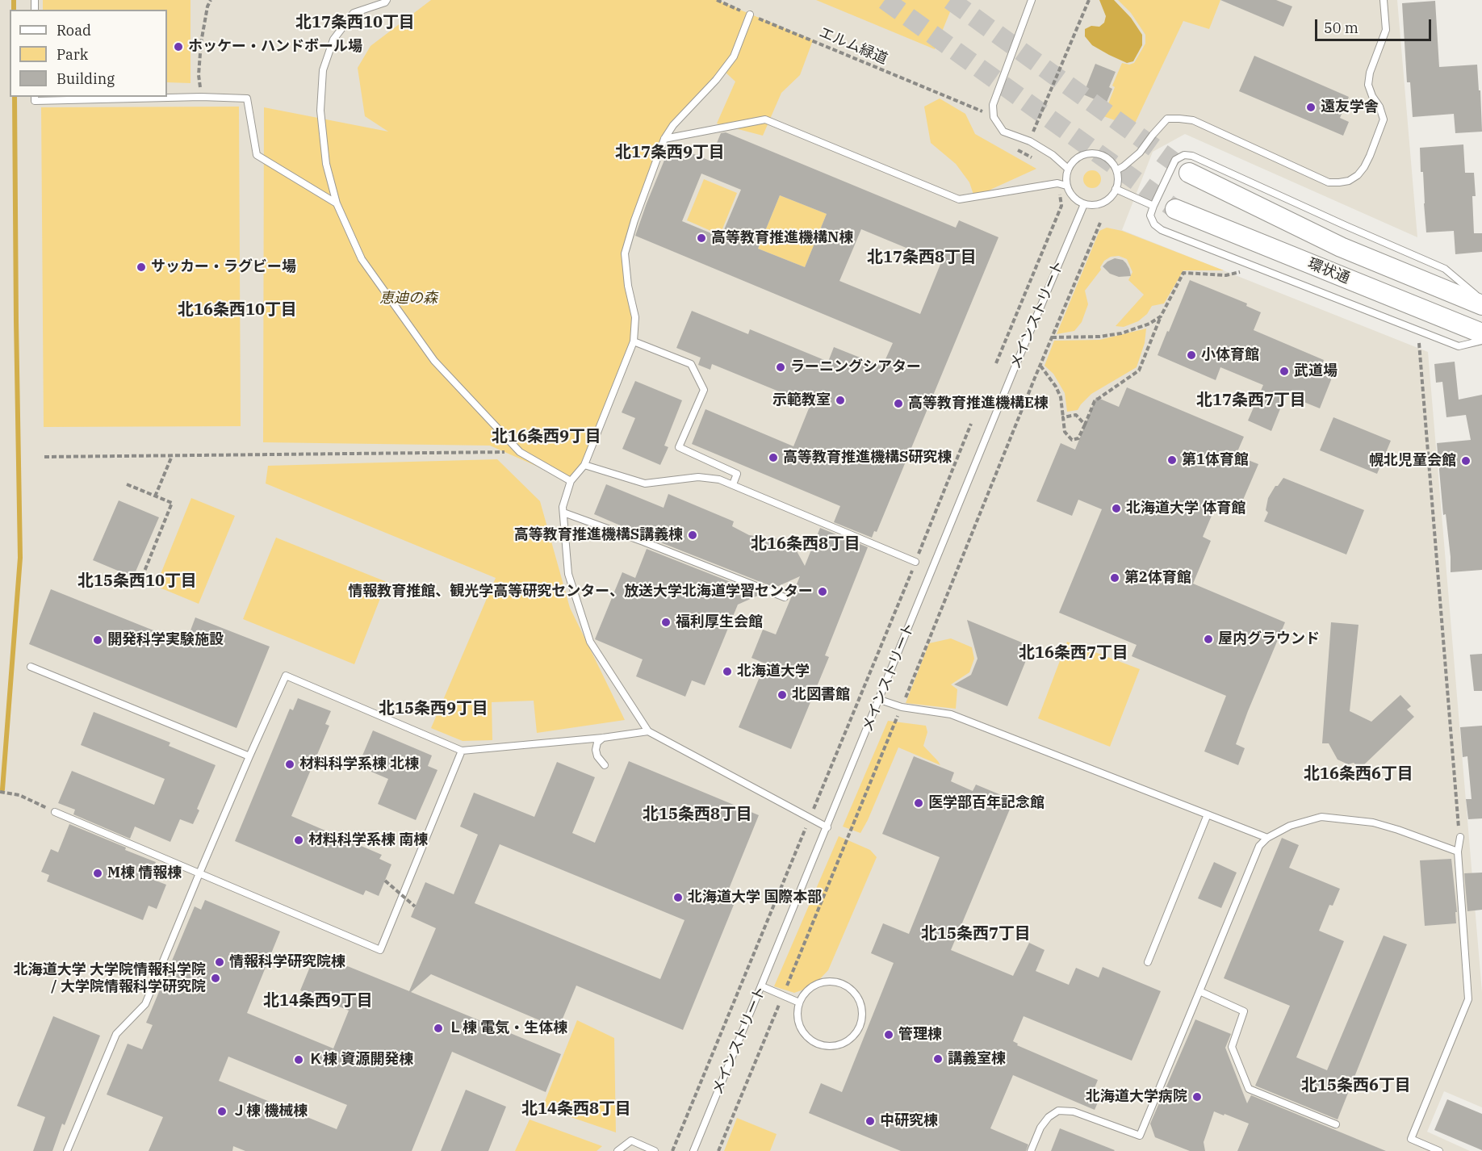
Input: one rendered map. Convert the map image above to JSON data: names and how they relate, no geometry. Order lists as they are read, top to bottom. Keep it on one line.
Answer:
{"streets":{"street":["環状通"],"lane":["メインストリート"],"path":["エルム緑道"]},"districts":["北17条西10丁目","北17条西9丁目","北17条西8丁目","北16条西10丁目","北17条西7丁目","北16条西9丁目","北16条西8丁目","北15条西10丁目","北16条西7丁目","北15条西9丁目","北16条西6丁目","北15条西8丁目","北15条西7丁目","北14条西9丁目","北15条西6丁目","北14条西8丁目"],"parks":["恵迪の森"],"places":["ホッケー・ハンドボール場","遠友学舎","高等教育推進機構N棟","サッカー・ラグビー場","小体育館","ラーニングシアター","武道場","示範教室","高等教育推進機構E棟","高等教育推進機構S研究棟","第1体育館","幌北児童会館","北海道大学 体育館","高等教育推進機構S講義棟","第2体育館","情報教育推館、観光学高等研究センター、放送大学北海道学習センター","福利厚生会館","屋内グラウンド","開発科学実験施設","北海道大学","北図書館","材料科学系棟 北棟","医学部百年記念館","材料科学系棟 南棟","M棟 情報棟","北海道大学 国際本部","情報科学研究院棟","北海道大学 大学院情報科学院 / 大学院情報科学研究院","Ｌ棟 電気・生体棟","管理棟","講義室棟","Ｋ棟 資源開発棟","北海道大学病院","Ｊ棟 機械棟","中研究棟"],"legend":["Road","Park","Building"],"scale_bar":"50 m"}
